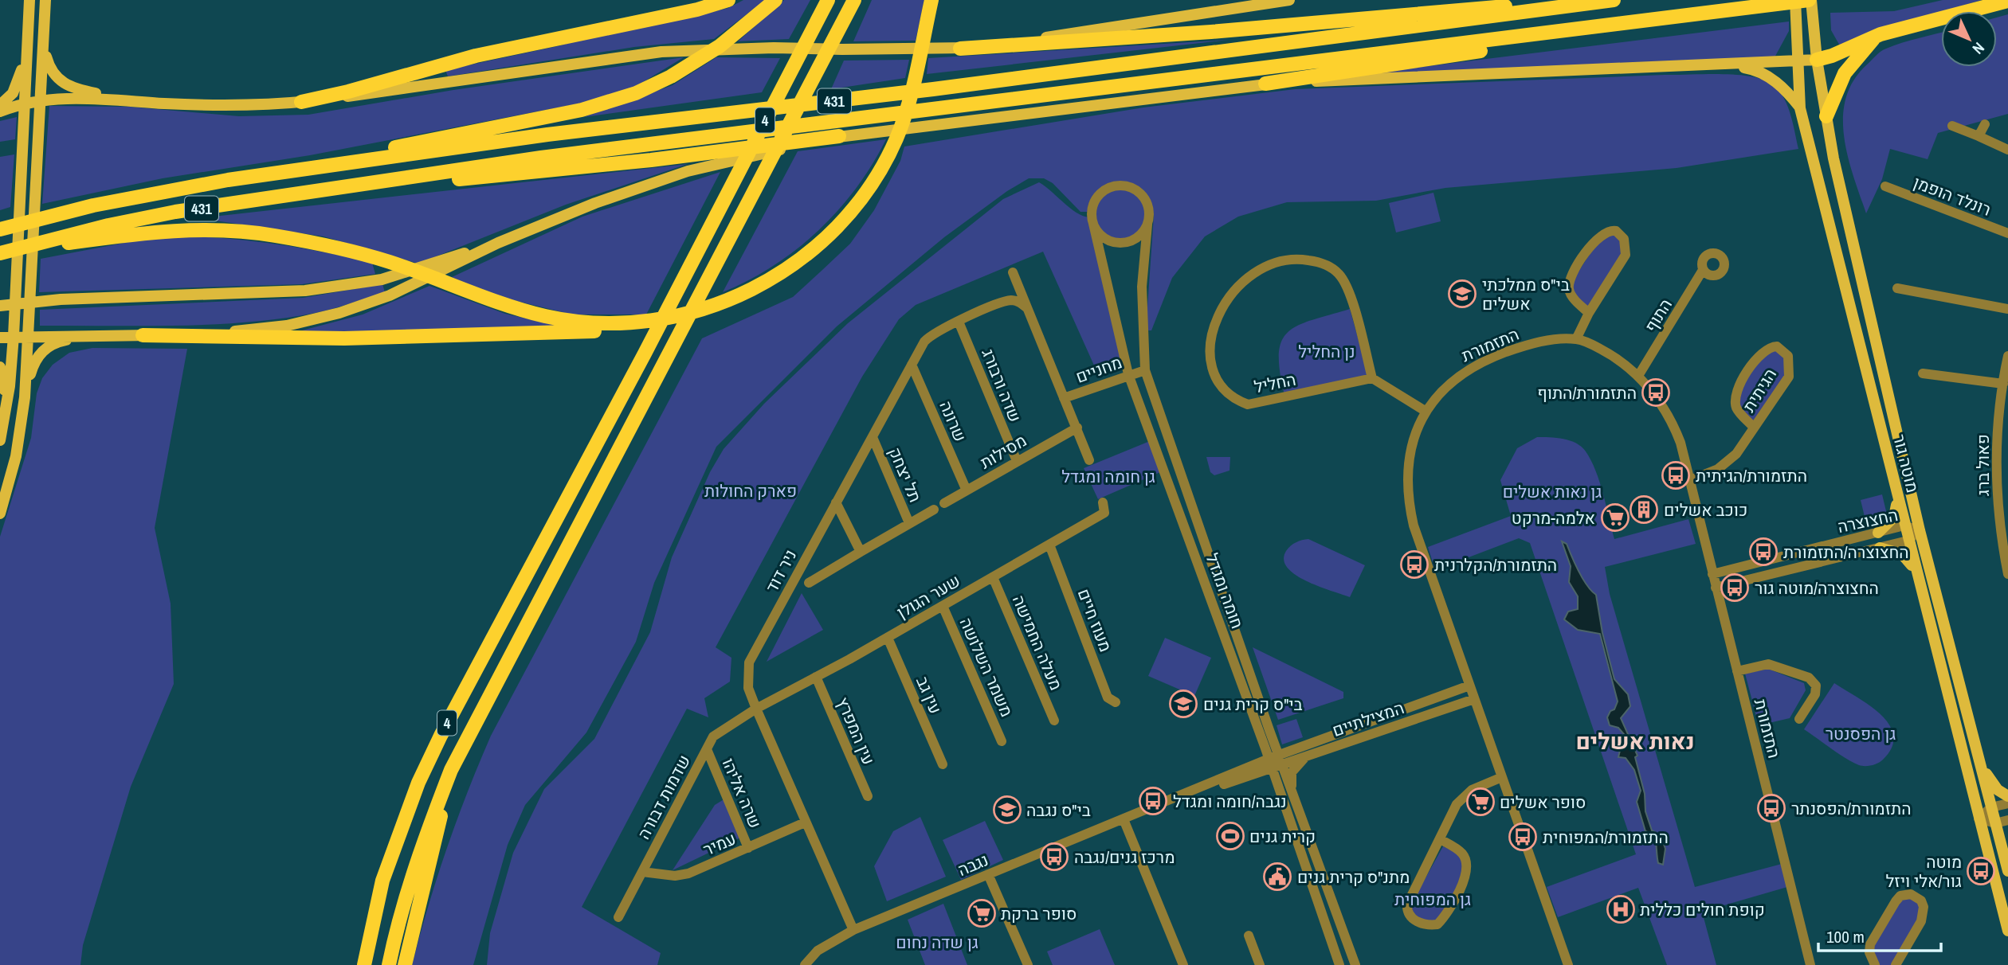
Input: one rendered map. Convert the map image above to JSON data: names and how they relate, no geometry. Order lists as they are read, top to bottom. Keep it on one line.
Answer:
{"streets":{"highway":["431","4"],"main road":["מוטה גור"],"street":["רונלד הופמן","התוף","התזמורת","מחניים","החליל","שדה ורבורג","הגיתית","שרונה","מסילות","פאול ברג","תל יצחק","החצוצרה","ניר דוד","חומה ומגדל","שער הגולן","מעוז חיים","מעלה החמישה","משמר השלושה","עין גב","המצילתיים","עין המפרץ","שרה אליהו","שדמות דבורה","עמיר","נגבה"]},"crossings":[["431","מוטה גור"],["התוף","התזמורת"],["התזמורת","הגיתית"],["התזמורת","החצוצרה"],["התזמורת","המצילתיים"],["מחניים","חומה ומגדל"],["שדה ורבורג","מסילות"],["שדה ורבורג","ניר דוד"],["שרונה","מסילות"],["שרונה","ניר דוד"],["מוטה גור","החצוצרה"],["תל יצחק","ניר דוד"],["ניר דוד","שער הגולן"],["ניר דוד","שדמות דבורה"],["ניר דוד","עמיר"],["ניר דוד","נגבה"],["חומה ומגדל","המצילתיים"],["חומה ומגדל","נגבה"],["שער הגולן","מעוז חיים"],["שער הגולן","מעלה החמישה"],["שער הגולן","משמר השלושה"],["שער הגולן","עין גב"],["שער הגולן","עין המפרץ"],["שער הגולן","שדמות דבורה"],["המצילתיים","נגבה"],["שרה אליהו","שדמות דבורה"],["שרה אליהו","עמיר"],["שדמות דבורה","עמיר"]],"districts":["נאות אשלים"],"parks":["נן החליל","גן חומה ומגדל","פארק החולות","גן נאות אשלים","גן הפסנטר","גן המפוחית","גן שדה נחום"],"places":{"school or university":["בי\"ס ממלכתי אשלים","בי\"ס קרית גנים","בי\"ס נגבה"],"bus stop":["התזמורת/התוף","התזמורת/הגיתית","החצוצרה/התזמורת","התזמורת/הקלרנית","החצוצרה/מוטה גור","נגבה/חומה ומגדל","התזמורת/הפסנתר","התזמורת/המפוחית","מרכז גנים/נגבה","מוטה גור/אלי ויזל"],"building":["כוכב אשלים"],"supermarket":["אלמה-מרקט","סופר אשלים","סופר ברקת"],"sports":["קרית גנים"],"public building":["מתנ\"ס קרית גנים"],"hospital":["קופת חולים כללית"]},"scale_bar":"100 m","north":"bottom right"}
